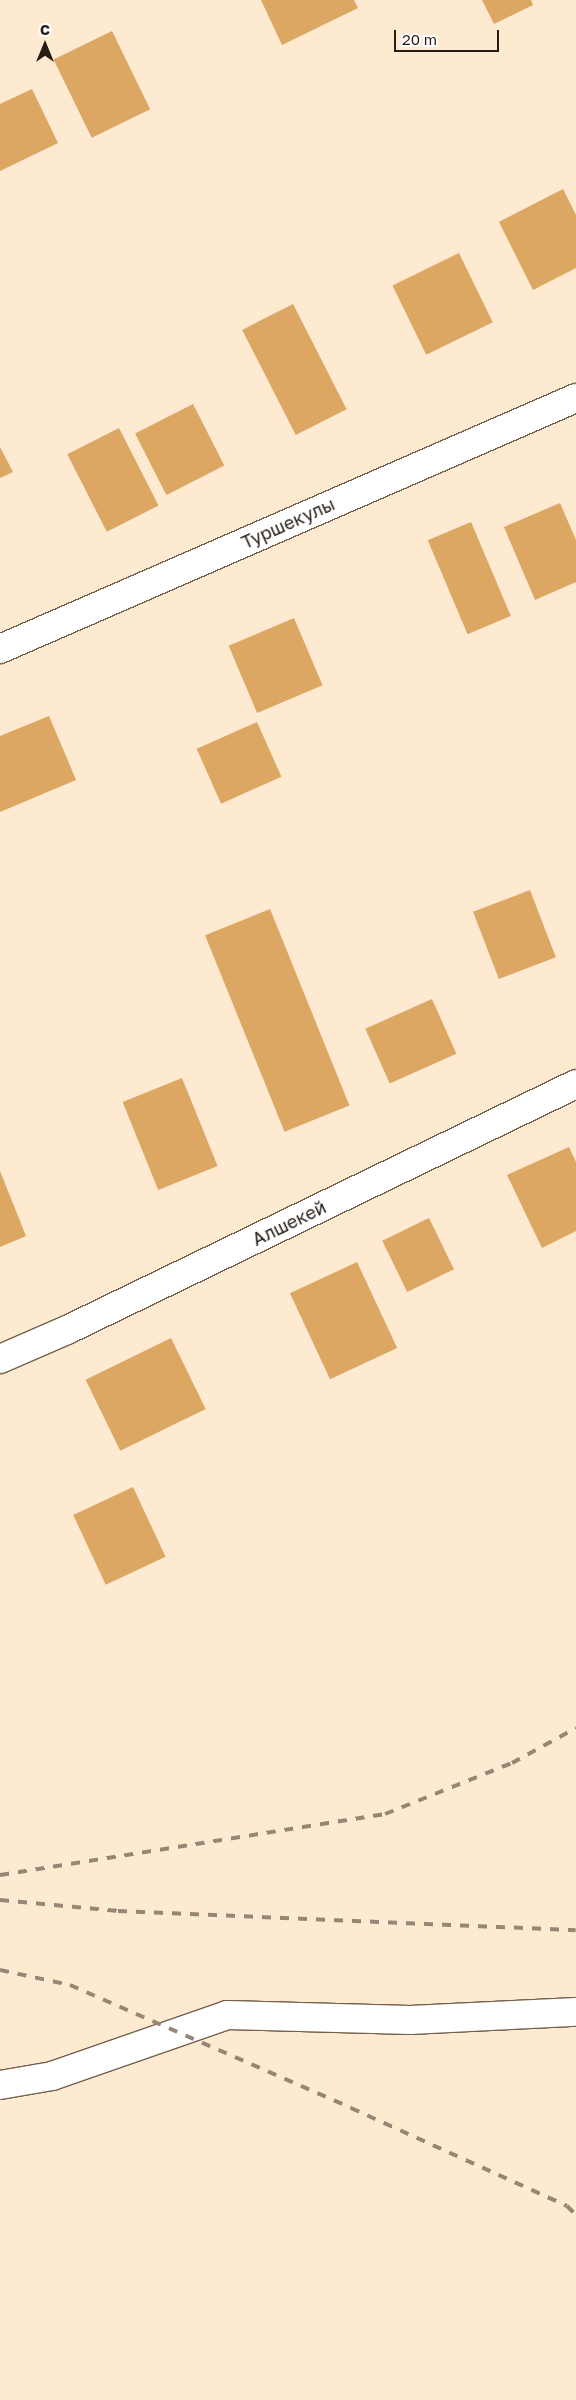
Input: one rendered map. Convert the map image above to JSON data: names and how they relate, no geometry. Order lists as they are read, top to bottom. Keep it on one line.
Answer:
{"streets":{"street":["Туршекулы","Алшекей"]},"scale_bar":"20 m","north":"top"}
